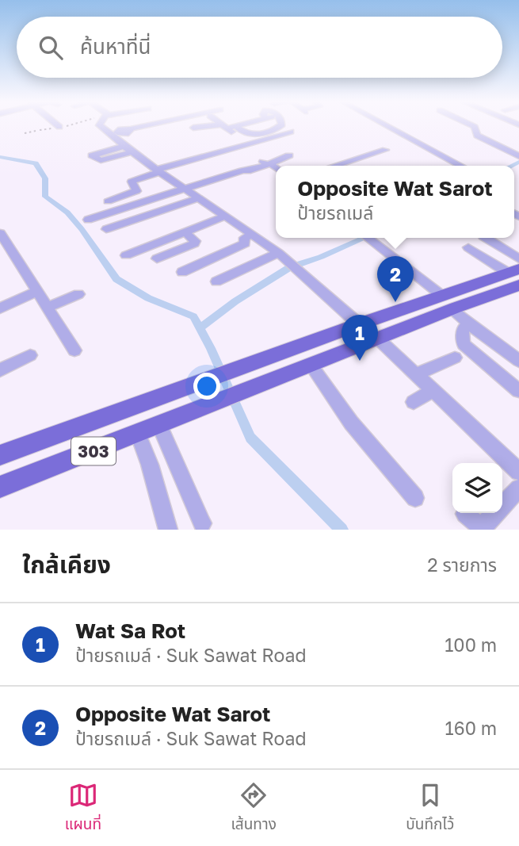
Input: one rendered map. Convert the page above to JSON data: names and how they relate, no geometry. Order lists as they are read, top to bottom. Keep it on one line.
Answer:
{"streets":{"main road":["303"]},"page":{"search":"ค้นหาที่นี่","popup":["Opposite Wat Sarot","ป้ายรถเมล์"],"pins":["2","1"],"heading":["ใกล้เคียง","2 รายการ"],"list":[{"mark":"1","name":"Wat Sa Rot","note":"ป้ายรถเมล์ · Suk Sawat Road","value":"100 m"},{"mark":"2","name":"Opposite Wat Sarot","note":"ป้ายรถเมล์ · Suk Sawat Road","value":"160 m"}],"nav":["แผนที่","เส้นทาง","บันทึกไว้"]}}
